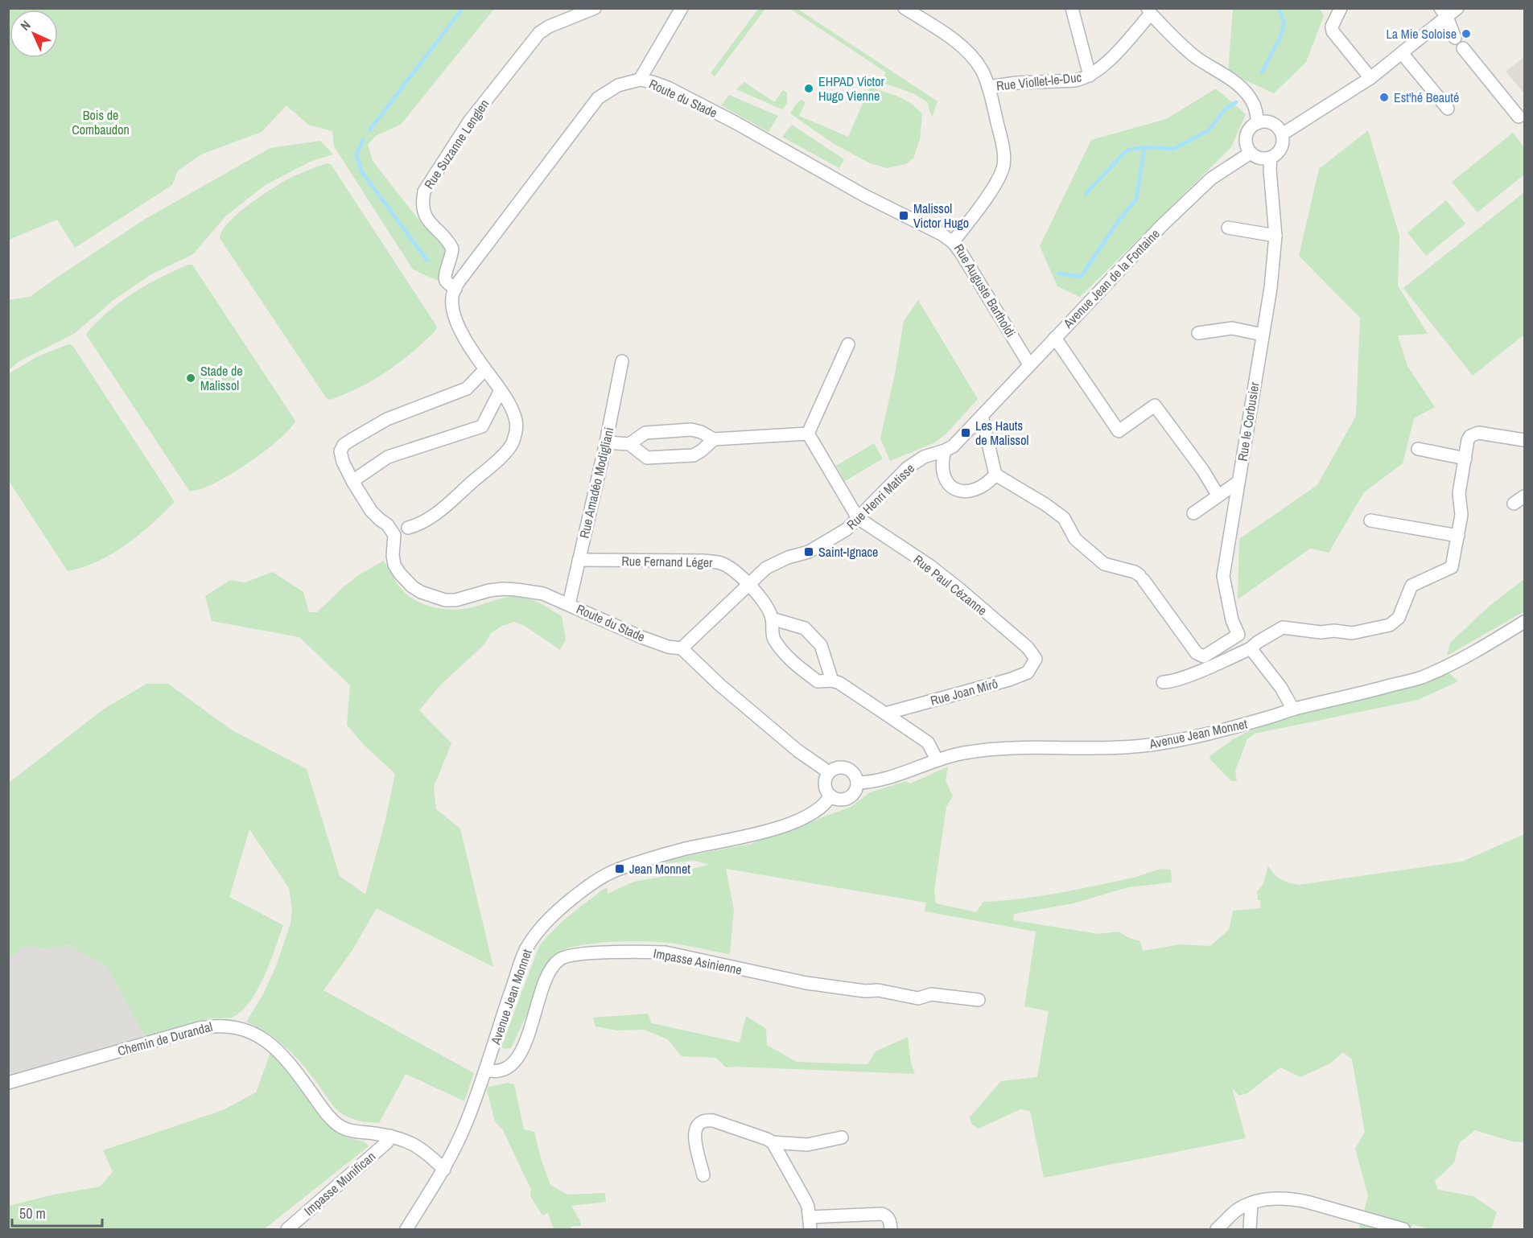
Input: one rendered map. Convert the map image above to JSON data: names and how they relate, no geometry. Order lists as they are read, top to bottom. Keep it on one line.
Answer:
{"streets":{"street":["Rue Viollet-le-Duc","Route du Stade","Rue Suzanne Lenglen","Avenue Jean de la Fontaine","Rue Auguste Bartholdi","Rue le Corbusier","Rue Amadéo Modigliani","Rue Henri Matisse","Rue Fernand Léger","Rue Paul Cézanne","Rue Joan Mirô","Avenue Jean Monnet","Impasse Asinienne","Chemin de Durandal","Impasse Munifican"]},"crossings":[["Rue Viollet-le-Duc","Rue Auguste Bartholdi"],["Route du Stade","Rue Suzanne Lenglen"],["Route du Stade","Rue Auguste Bartholdi"],["Route du Stade","Rue Amadéo Modigliani"],["Route du Stade","Rue Henri Matisse"],["Avenue Jean de la Fontaine","Rue Auguste Bartholdi"],["Avenue Jean de la Fontaine","Rue le Corbusier"],["Avenue Jean de la Fontaine","Rue Henri Matisse"],["Rue Amadéo Modigliani","Rue Fernand Léger"],["Rue Henri Matisse","Rue Fernand Léger"],["Rue Henri Matisse","Rue Paul Cézanne"],["Rue Paul Cézanne","Rue Joan Mirô"],["Avenue Jean Monnet","Impasse Asinienne"],["Avenue Jean Monnet","Chemin de Durandal"],["Chemin de Durandal","Impasse Munifican"]],"parks":["Bois de Combaudon"],"places":{"other":["La Mie Soloise","EHPAD Victor Hugo Vienne","Est'hé Beauté","Stade de Malissol"],"transit":["Malissol Victor Hugo","Les Hauts de Malissol","Saint-Ignace","Jean Monnet"]},"scale_bar":"50 m","north":"top left"}
